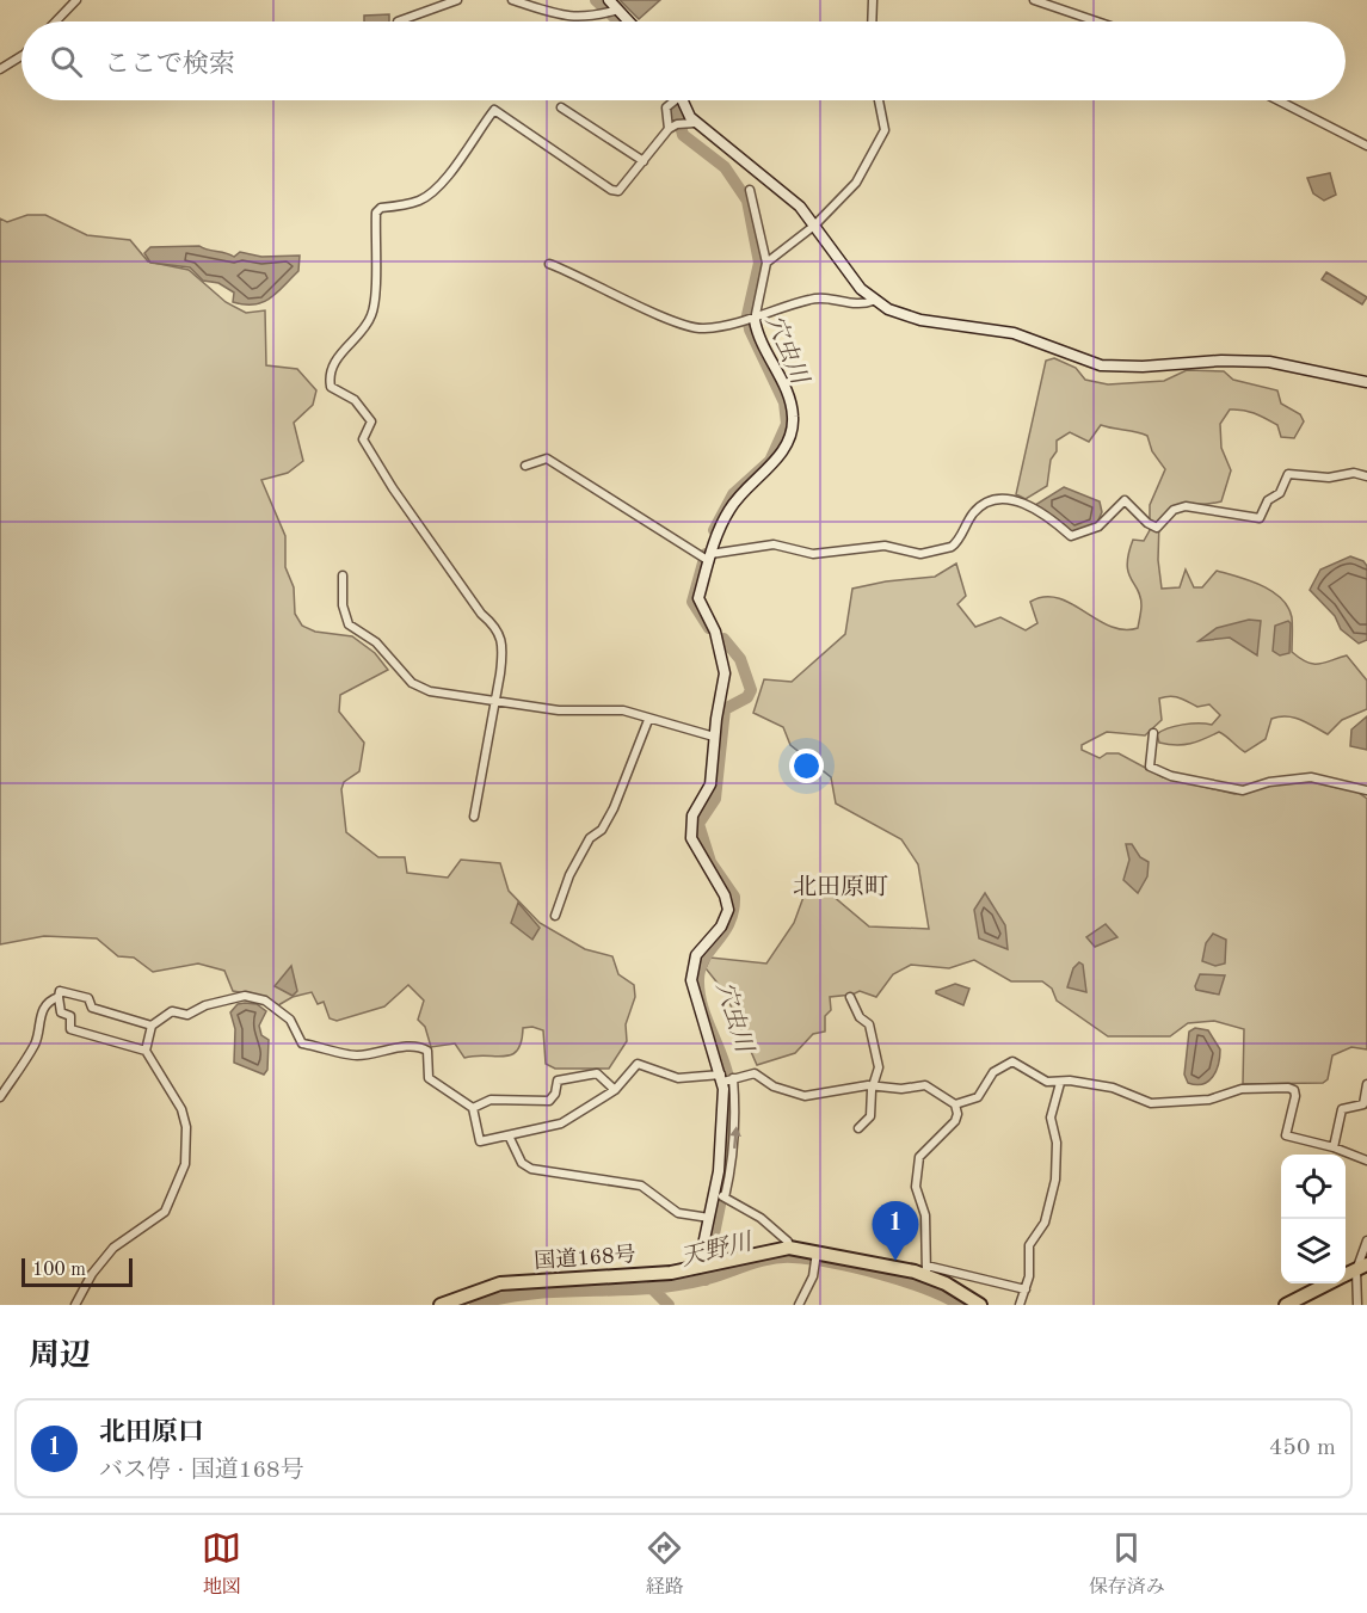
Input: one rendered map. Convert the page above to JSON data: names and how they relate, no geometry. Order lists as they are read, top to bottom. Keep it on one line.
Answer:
{"streets":{"highway":["国道168号"]},"districts":["北田原町"],"water":["穴虫川","天野川"],"scale_bar":"100 m","page":{"search":"ここで検索","pins":"1","scale":"100 m","heading":"周辺","list":[{"mark":"1","name":"北田原口","note":"バス停 · 国道168号","value":"450 m"}],"nav":["地図","経路","保存済み"]}}
